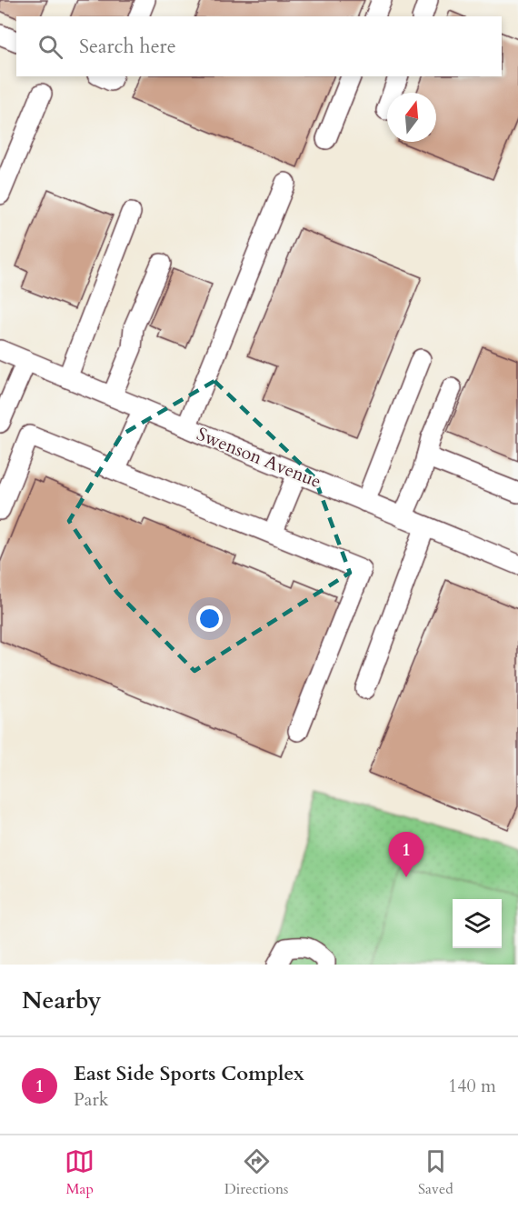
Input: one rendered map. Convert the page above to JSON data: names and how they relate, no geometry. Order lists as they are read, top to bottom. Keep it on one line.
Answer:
{"streets":{"street":["Swenson Avenue"]},"north":"top","page":{"search":"Search here","pins":"1","heading":"Nearby","list":[{"mark":"1","name":"East Side Sports Complex","note":"Park","value":"140 m"}],"nav":["Map","Directions","Saved"]}}
